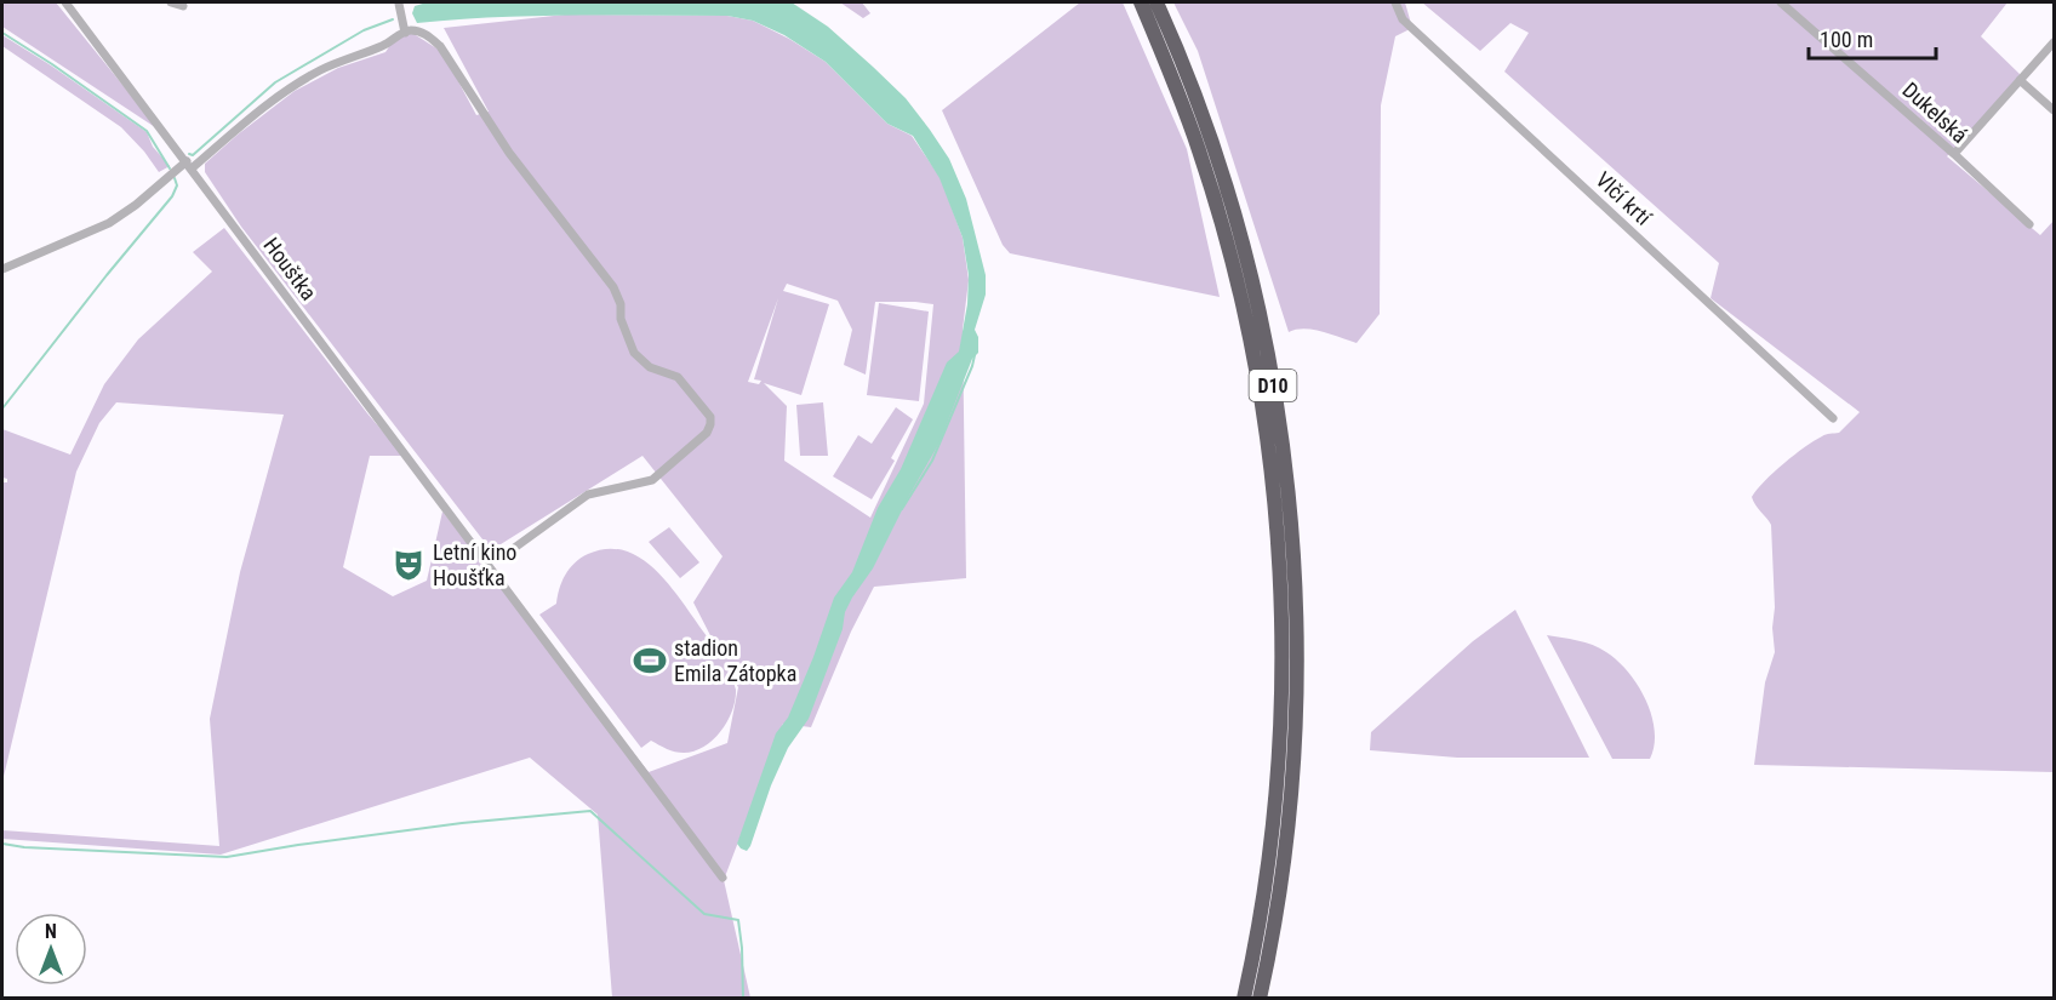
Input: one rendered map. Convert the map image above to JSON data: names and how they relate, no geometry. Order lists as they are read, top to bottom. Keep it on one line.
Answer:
{"streets":{"highway":["D10"],"street":["Dukelská","Vlčí krtí","Houštka"]},"places":{"theatre":["Letní kino Houšťka"],"sports":["stadion Emila Zátopka"]},"scale_bar":"100 m","north":"top"}
